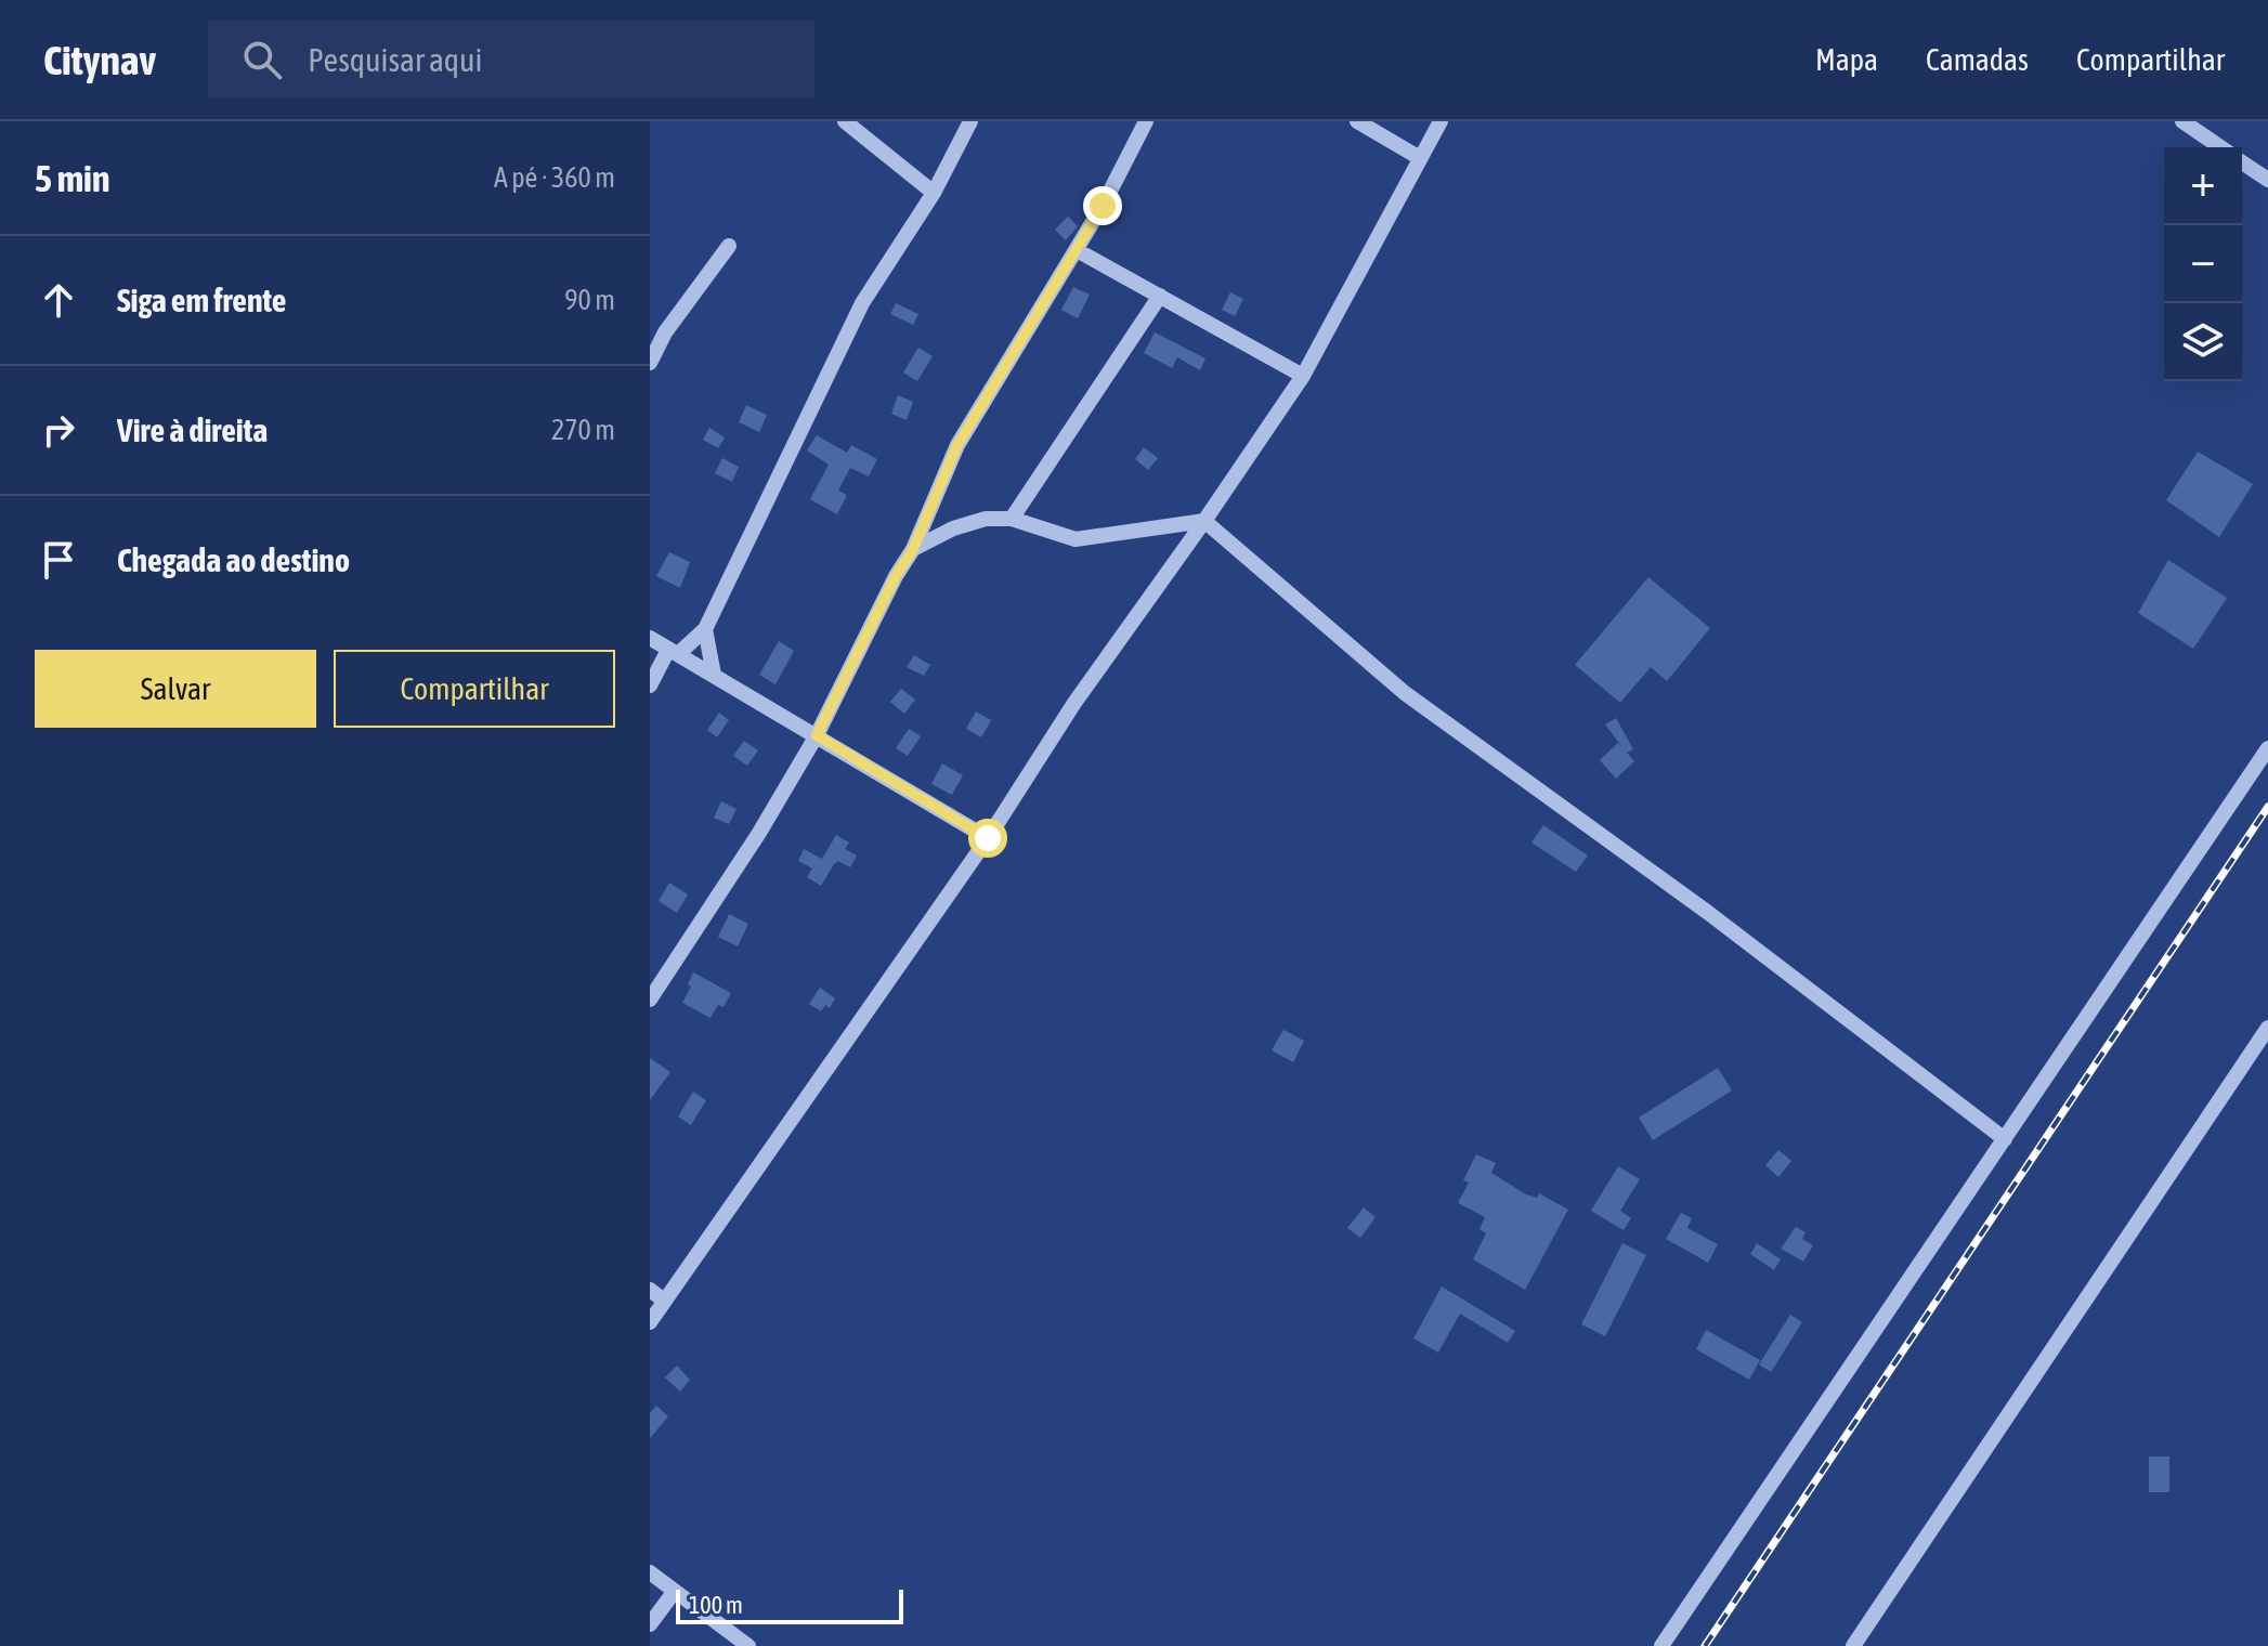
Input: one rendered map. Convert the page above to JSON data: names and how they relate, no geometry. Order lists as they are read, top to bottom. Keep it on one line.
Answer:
{"scale_bar":"100 m","page":{"header":"Citynav","search":"Pesquisar aqui","nav":["Mapa","Camadas","Compartilhar"],"heading":["5 min","A pé · 360 m"],"map_buttons":["+","−"],"list":[["Siga em frente","90 m"],["Vire à direita","270 m"],"Chegada ao destino"],"buttons":["Salvar","Compartilhar"],"scale":"100 m"}}
